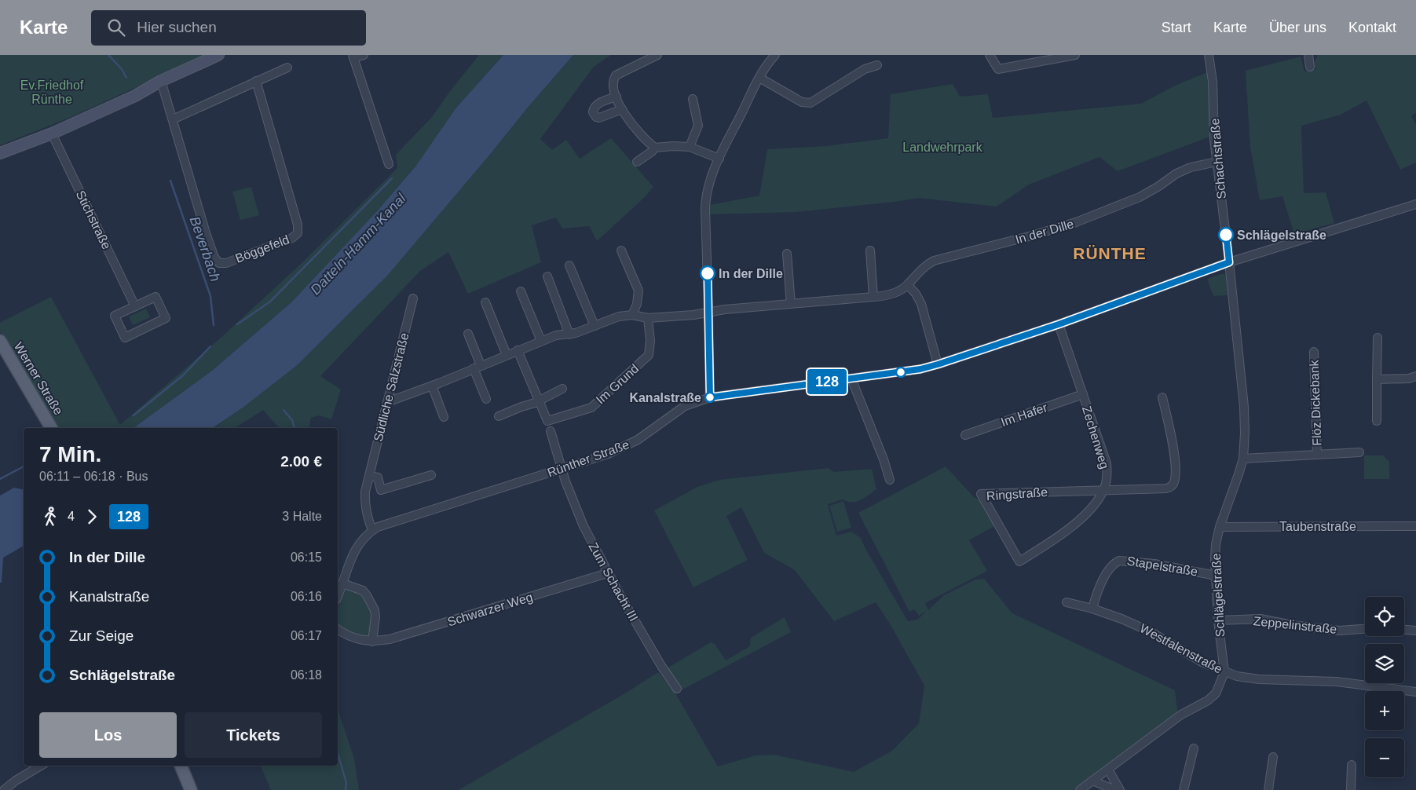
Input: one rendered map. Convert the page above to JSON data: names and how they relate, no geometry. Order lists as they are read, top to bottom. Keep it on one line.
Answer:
{"streets":{"main road":["Werner Straße"],"street":["Schachtstraße","Stichstraße","In der Dille","Böggefeld","Im Grund","Südliche Salzstraße","Flöz Dickebank","Im Hafer","Zechenweg","Rünther Straße","Ringstraße","Taubenstraße","Stapelstraße","Zum Schacht III","Schlägelstraße","Schwarzer Weg","Zeppelinstraße","Westfalenstraße"]},"crossings":[["Schachtstraße","In der Dille"],["Schachtstraße","Rünther Straße"],["Schachtstraße","Schlägelstraße"],["In der Dille","Im Grund"],["Südliche Salzstraße","Rünther Straße"],["Flöz Dickebank","Schlägelstraße"],["Im Hafer","Zechenweg"],["Zechenweg","Rünther Straße"],["Zechenweg","Ringstraße"],["Rünther Straße","Zum Schacht III"],["Rünther Straße","Schlägelstraße"],["Taubenstraße","Schlägelstraße"],["Stapelstraße","Schlägelstraße"],["Stapelstraße","Westfalenstraße"],["Zum Schacht III","Schwarzer Weg"],["Schlägelstraße","Zeppelinstraße"],["Schlägelstraße","Westfalenstraße"]],"districts":["RÜNTHE"],"water":["Datteln-Hamm-Kanal","Beverbach"],"parks":["Ev.Friedhof Rünthe","Landwehrpark"],"places":["Schlägelstraße","In der Dille","Kanalstraße"],"lines":["bus line 128"],"page":{"header":"Karte","search":"Hier suchen","nav":["Start","Karte","Über uns","Kontakt"],"on_map":"128","heading":["7 Min.","06:11 – 06:18 · Bus","2.00 €"],"legs":["4","128","3 Halte"],"list":[{"name":"In der Dille","value":"06:15"},{"name":"Kanalstraße","value":"06:16"},{"name":"Zur Seige","value":"06:17"},{"name":"Schlägelstraße","value":"06:18"}],"map_buttons":["+","−"],"buttons":["Los","Tickets"]}}
